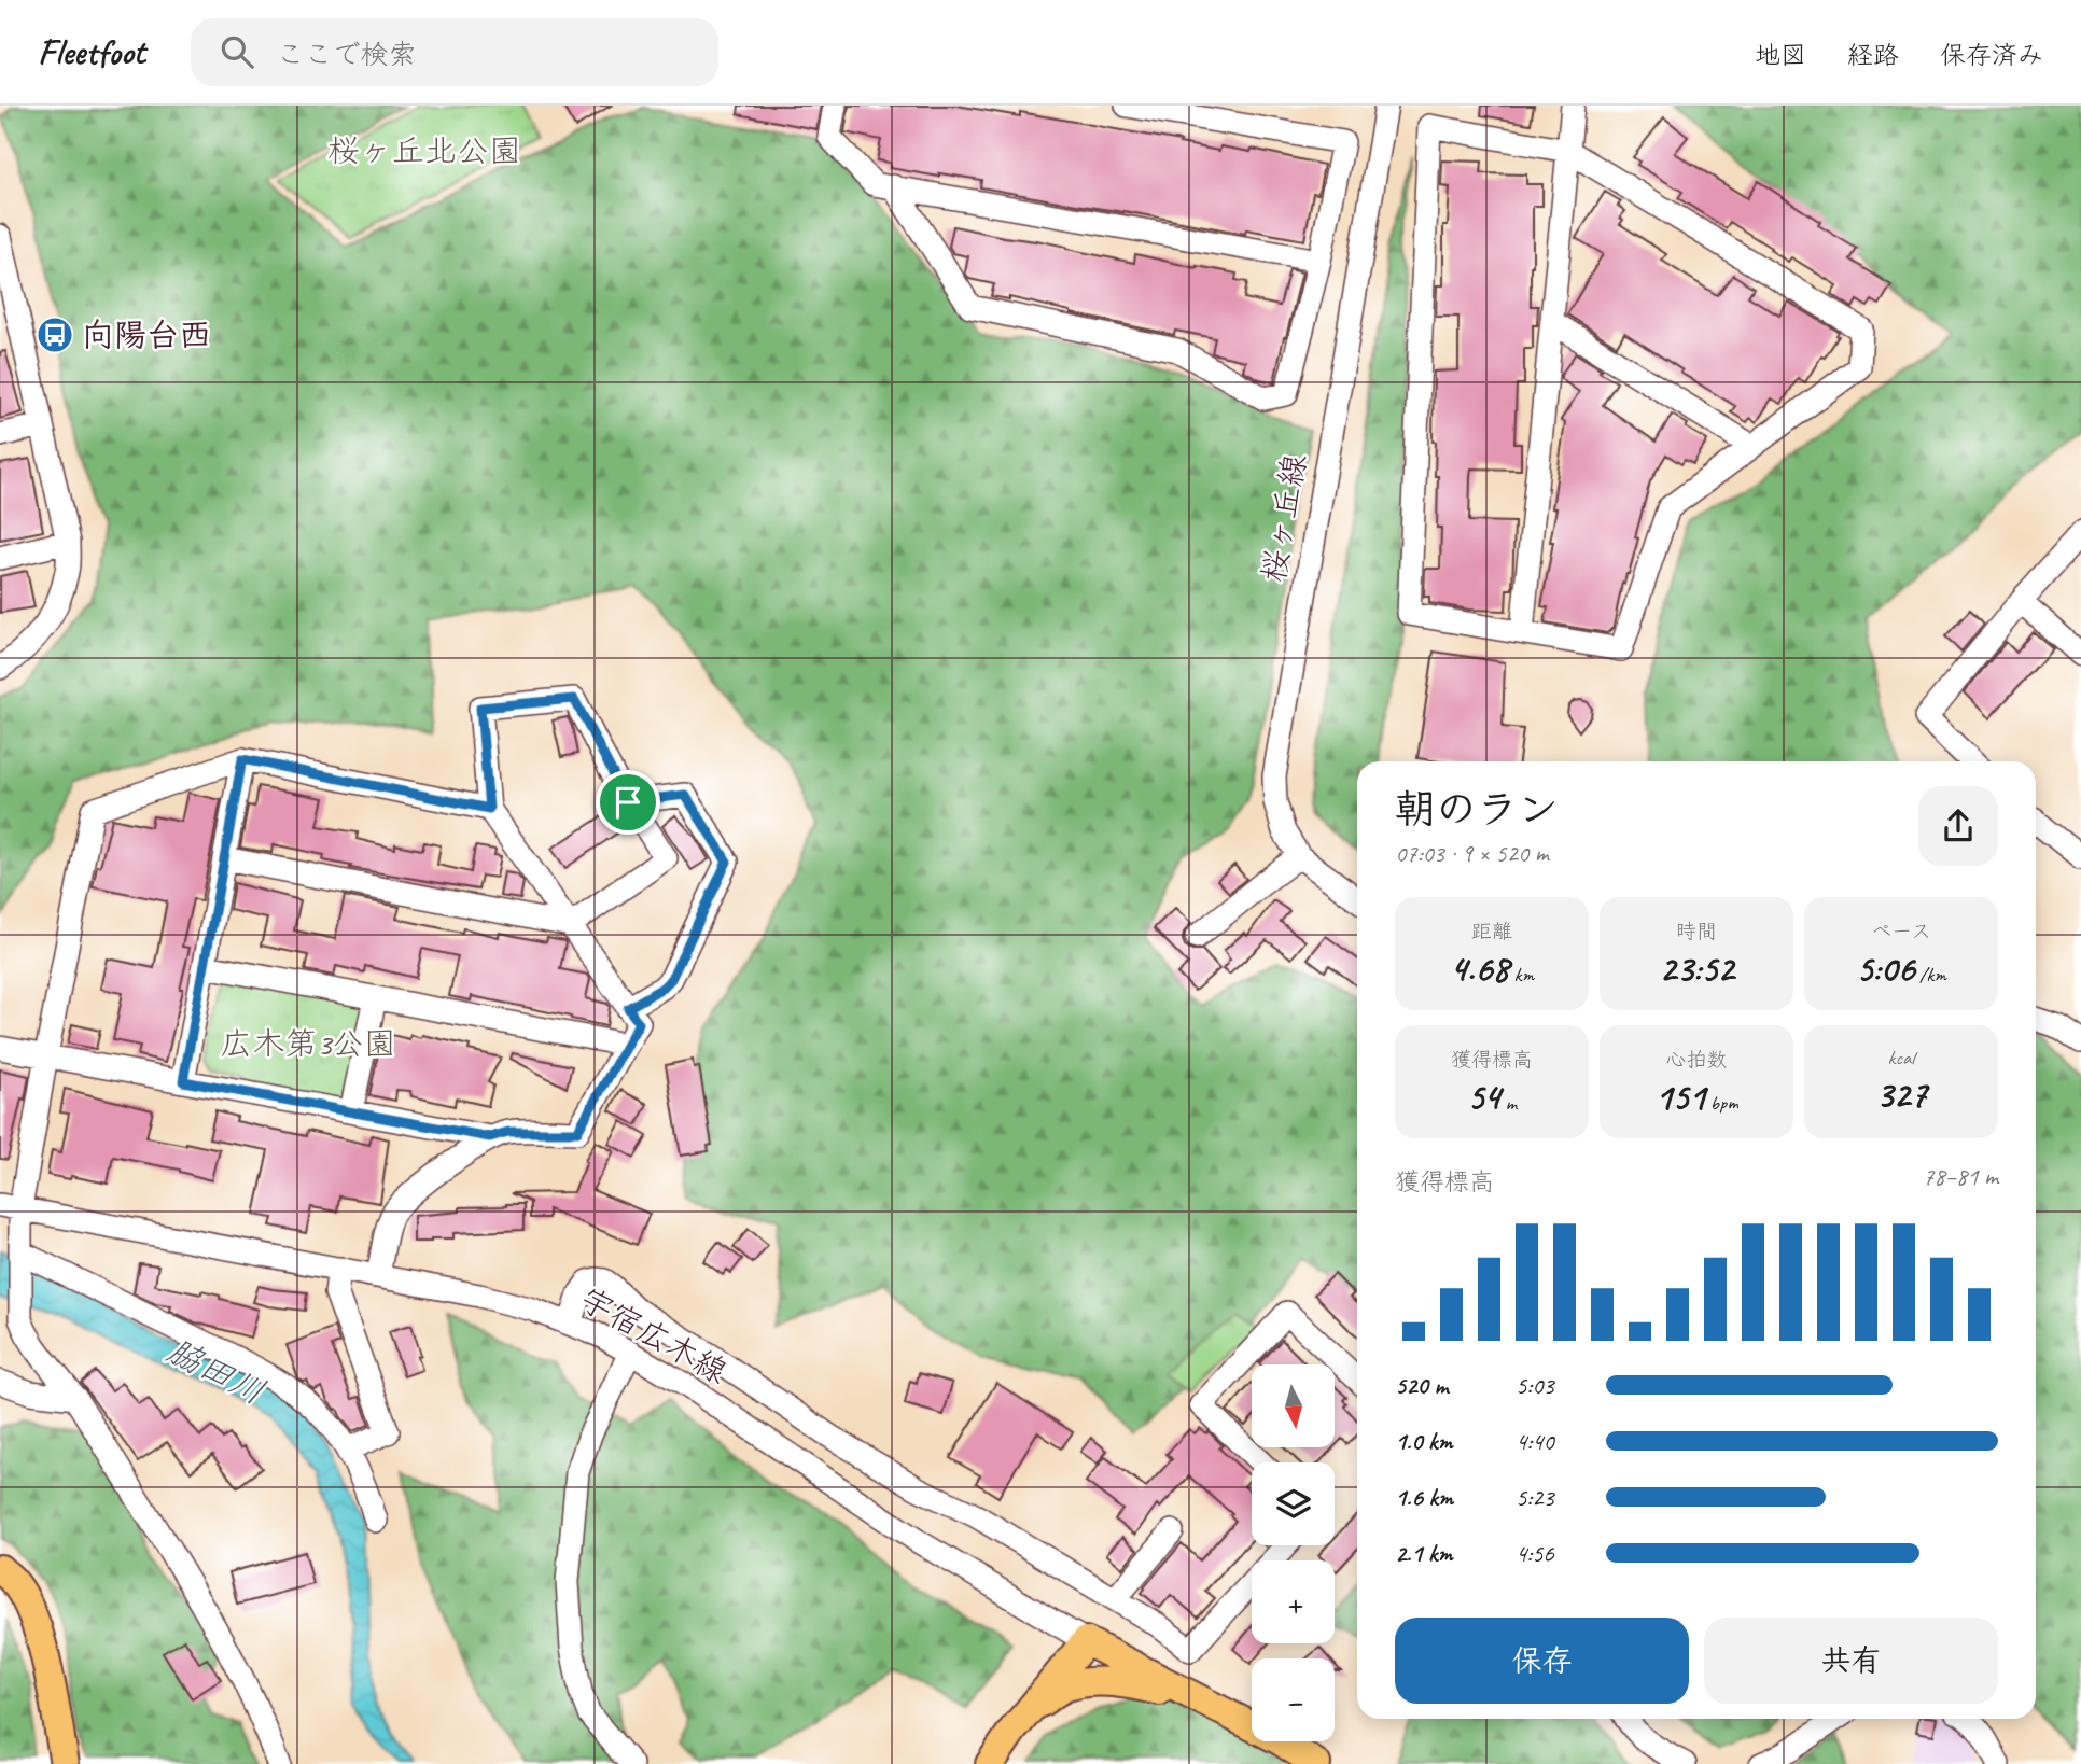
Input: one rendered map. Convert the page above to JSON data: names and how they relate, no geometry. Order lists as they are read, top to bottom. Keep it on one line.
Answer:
{"streets":{"street":["桜ヶ丘線","宇宿広木線"]},"water":["脇田川"],"parks":["桜ヶ丘北公園","広木第3公園"],"places":{"bus stop":["向陽台西"]},"north":"bottom","page":{"header":"Fleetfoot","search":"ここで検索","nav":["地図","経路","保存済み"],"heading":["朝のラン","07:03 · 9 × 520 m"],"stats":[["距離","4.68 km"],["時間","23:52"],["ペース","5:06 /km"],["獲得標高","54 m"],["心拍数","151 bpm"],["kcal","327"]],"chart":["獲得標高","78–81 m"],"list":[{"name":"520 m","note":"5:03"},{"name":"1.0 km","note":"4:40"},{"name":"1.6 km","note":"5:23"},{"name":"2.1 km","note":"4:56"}],"map_buttons":["+","−"],"buttons":["保存","共有"]}}
